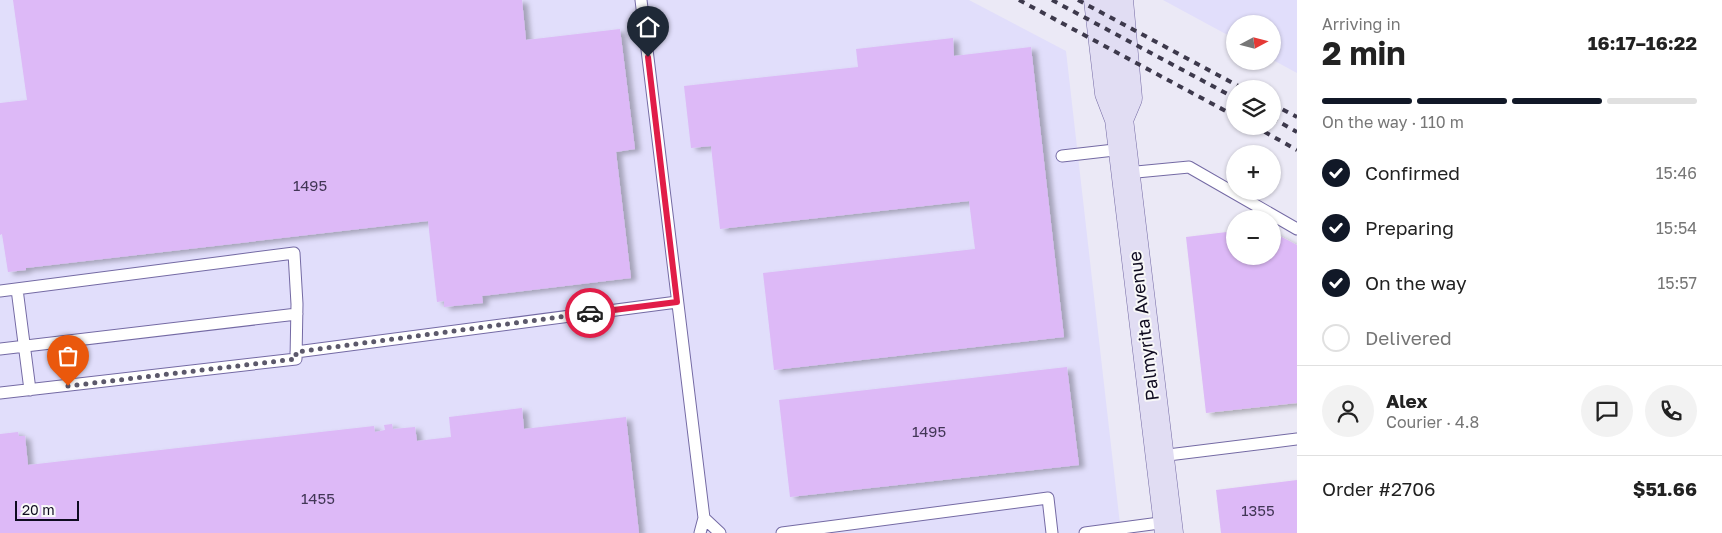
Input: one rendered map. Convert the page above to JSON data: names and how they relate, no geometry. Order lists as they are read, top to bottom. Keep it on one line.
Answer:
{"streets":{"street":["Palmyrita Avenue"]},"house_numbers":["1495","1495","1455","1355"],"scale_bar":"20 m","north":"right","page":{"heading":["2 min","Arriving in","16:17–16:22"],"panel":["Alex","Courier · 4.8","Order #2706","$51.66"],"map_buttons":["+","−"],"bar":"On the way · 110 m","list":[["Confirmed","15:46"],["Preparing","15:54"],["On the way","15:57"],"Delivered"],"scale":"20 m"}}
